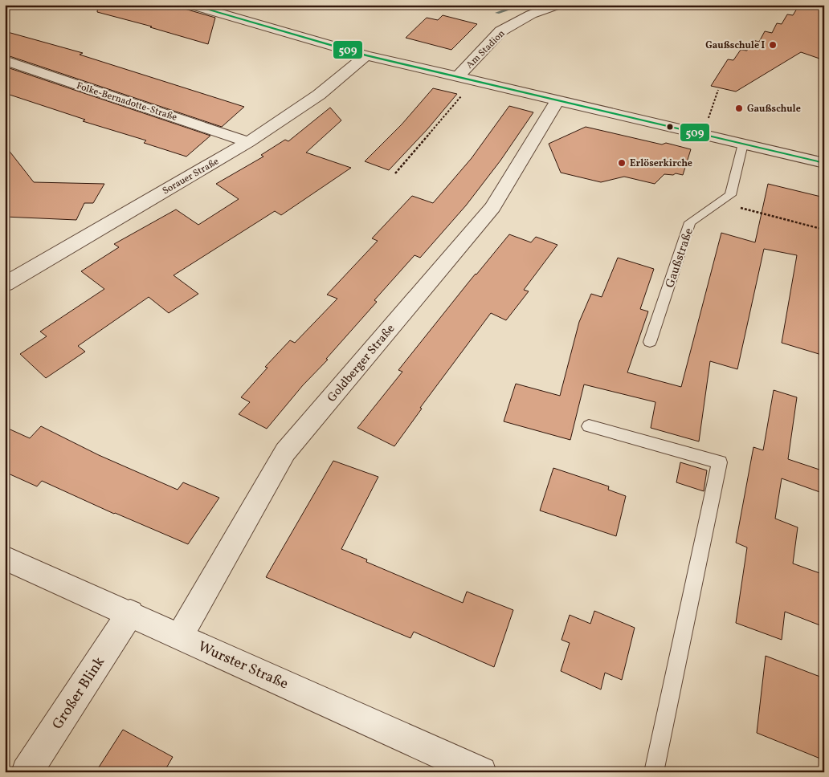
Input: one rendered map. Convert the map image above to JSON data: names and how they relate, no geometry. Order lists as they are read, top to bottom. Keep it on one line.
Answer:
{"streets":{"street":["Am Stadion","Folke-Bernadotte-Straße","Sorauer Straße","Goldberger Straße","Wurster Straße","Großer Blink"],"lane":["Gaußstraße"]},"crossings":[["Folke-Bernadotte-Straße","Sorauer Straße"],["Goldberger Straße","Wurster Straße"],["Wurster Straße","Großer Blink"]],"places":["Gaußschule I","Gaußschule","Erlöserkirche"],"lines":["transit line 509"]}
